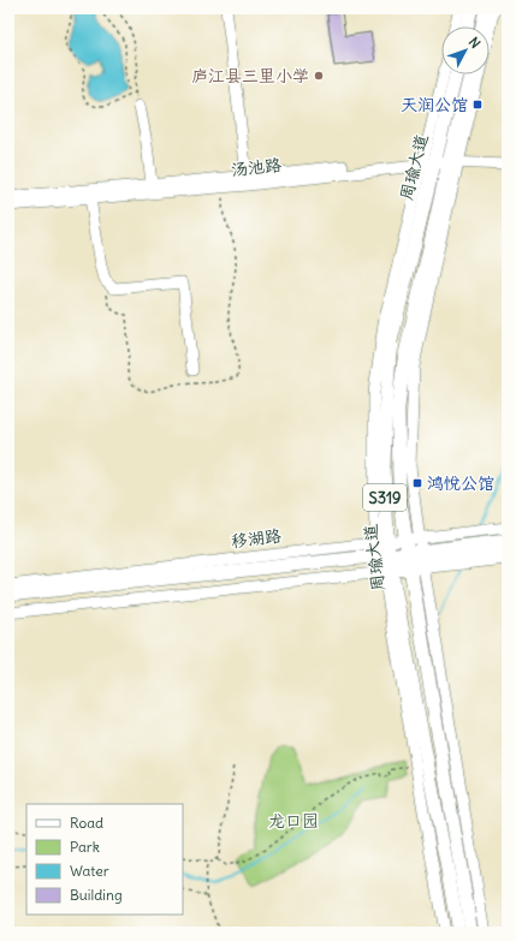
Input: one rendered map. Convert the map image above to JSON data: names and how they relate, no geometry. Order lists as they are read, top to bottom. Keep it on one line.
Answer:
{"streets":{"main road":["周瑜大道","S319","移湖路"],"street":["汤池路"]},"crossings":[["汤池路","周瑜大道"],["周瑜大道","移湖路"]],"parks":["龙口园"],"places":{"other":["庐江县三里小学"],"transit":["天润公馆","鸿悦公馆"]},"legend":["Road","Park","Water","Building"],"north":"top right"}
